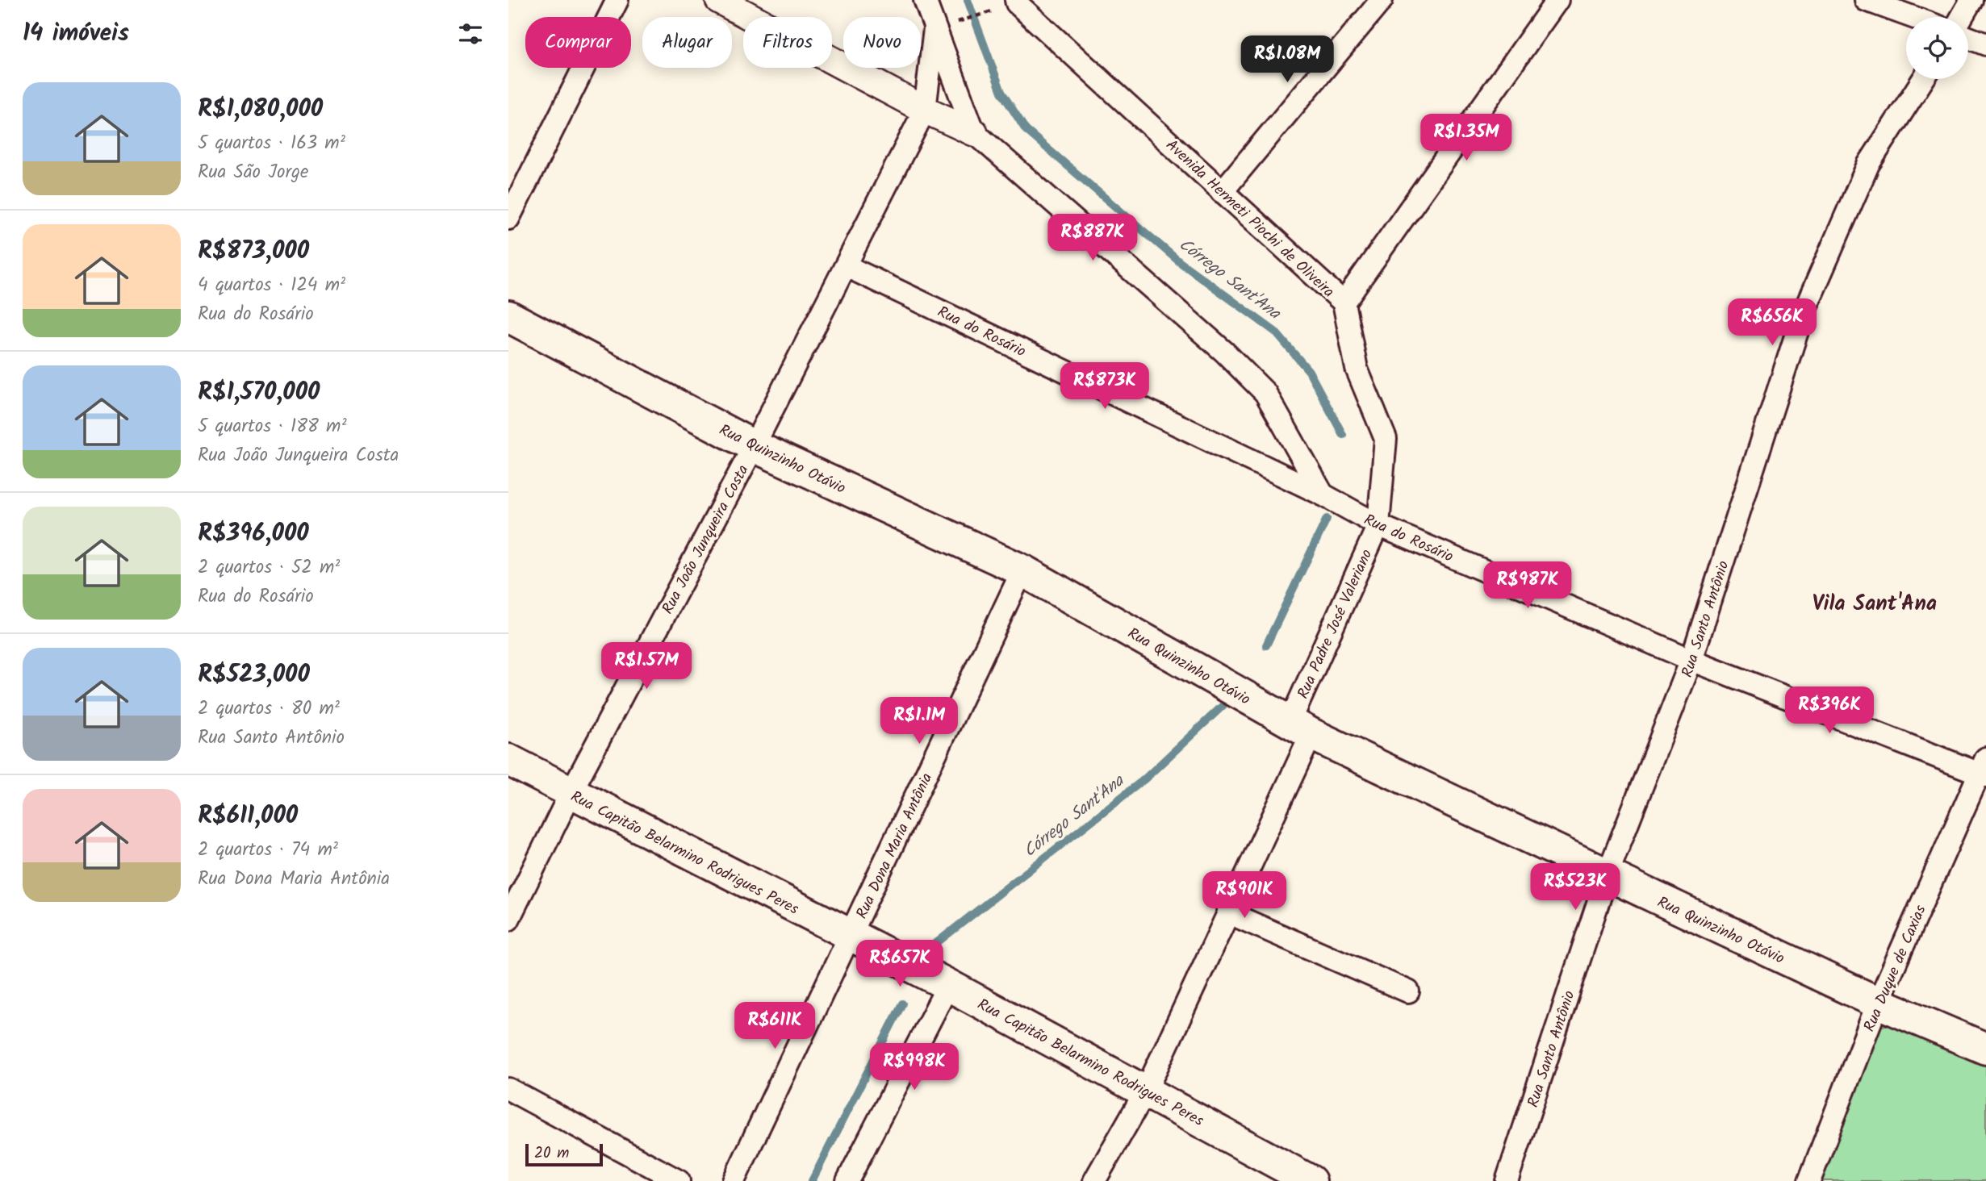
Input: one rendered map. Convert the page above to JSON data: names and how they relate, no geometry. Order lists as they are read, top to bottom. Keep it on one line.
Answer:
{"streets":{"main road":["Rua Quinzinho Otávio","Rua Capitão Belarmino Rodrigues Peres"],"street":["Avenida Hermeti Piochi de Oliveira","Rua do Rosário","Rua João Junqueira Costa","Rua Santo Antônio","Rua Padre José Valeriano","Rua Dona Maria Antônia","Rua Duque de Caxias"]},"crossings":[["Avenida Hermeti Piochi de Oliveira","Rua do Rosário"],["Avenida Hermeti Piochi de Oliveira","Rua Padre José Valeriano"],["Rua do Rosário","Rua João Junqueira Costa"],["Rua do Rosário","Rua Santo Antônio"],["Rua do Rosário","Rua Padre José Valeriano"],["Rua do Rosário","Rua Duque de Caxias"],["Rua Quinzinho Otávio","Rua João Junqueira Costa"],["Rua Quinzinho Otávio","Rua Santo Antônio"],["Rua Quinzinho Otávio","Rua Padre José Valeriano"],["Rua Quinzinho Otávio","Rua Dona Maria Antônia"],["Rua Quinzinho Otávio","Rua Duque de Caxias"],["Rua João Junqueira Costa","Rua Capitão Belarmino Rodrigues Peres"],["Rua Padre José Valeriano","Rua Capitão Belarmino Rodrigues Peres"],["Rua Dona Maria Antônia","Rua Capitão Belarmino Rodrigues Peres"]],"districts":["Vila Sant'Ana"],"water":["Córrego Sant'Ana"],"scale_bar":"20 m","page":{"heading":"14 imóveis","chip":["Comprar","Alugar","Filtros","Novo"],"price":["R$1.08M","R$1.35M","R$887K","R$656K","R$873K","R$987K","R$1.57M","R$396K","R$1.1M","R$523K","R$901K","R$657K","R$611K","R$998K"],"list":[{"name":"R$1,080,000","note":"5 quartos · 163 m² · Rua São Jorge"},{"name":"R$873,000","note":"4 quartos · 124 m² · Rua do Rosário"},{"name":"R$1,570,000","note":"5 quartos · 188 m² · Rua João Junqueira Costa"},{"name":"R$396,000","note":"2 quartos · 52 m² · Rua do Rosário"},{"name":"R$523,000","note":"2 quartos · 80 m² · Rua Santo Antônio"},{"name":"R$611,000","note":"2 quartos · 74 m² · Rua Dona Maria Antônia"}],"scale":"20 m"}}
